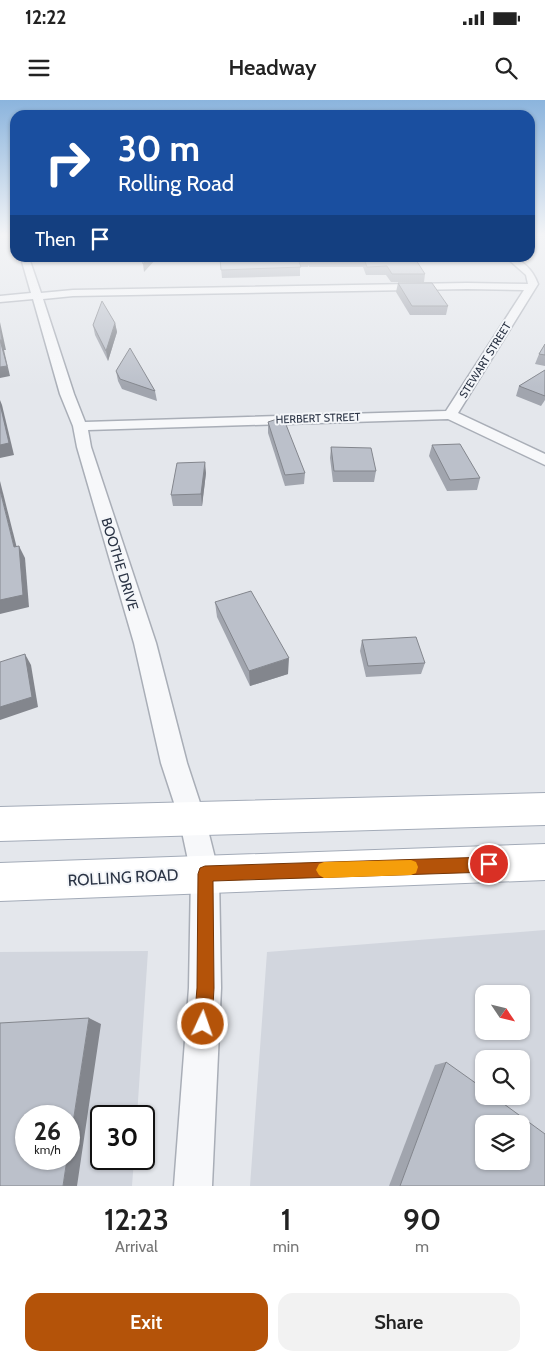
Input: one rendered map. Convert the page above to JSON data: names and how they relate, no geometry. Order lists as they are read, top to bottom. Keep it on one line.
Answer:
{"streets":{"main road":["ROLLING ROAD"],"street":["STEWART STREET","HERBERT STREET","BOOTHE DRIVE"]},"crossings":[["STEWART STREET","HERBERT STREET"],["HERBERT STREET","BOOTHE DRIVE"],["BOOTHE DRIVE","ROLLING ROAD"]],"north":"bottom right","page":{"status":"12:22","header":"Headway","turn":["30 m","Rolling Road"],"then":"Then","speed":"26 km/h","limit":"30","eta":["12:23","Arrival","1","min","90","m"],"buttons":["Exit","Share"]}}
